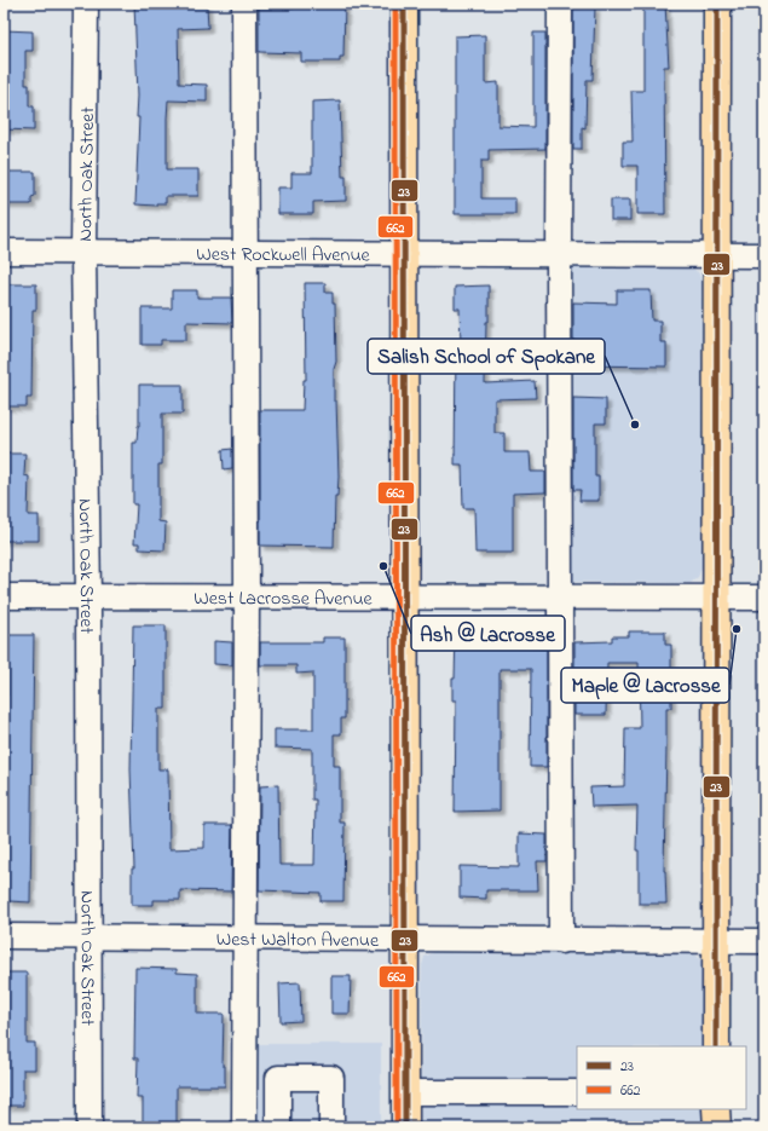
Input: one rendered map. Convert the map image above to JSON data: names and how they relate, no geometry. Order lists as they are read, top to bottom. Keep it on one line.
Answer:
{"streets":{"street":["North Oak Street","West Rockwell Avenue","West Lacrosse Avenue","West Walton Avenue"]},"crossings":[["North Oak Street","West Rockwell Avenue"],["North Oak Street","West Lacrosse Avenue"],["North Oak Street","West Walton Avenue"]],"places":["Salish School of Spokane","Ash @ Lacrosse","Maple @ Lacrosse"],"lines":["transit line 23","transit line 662"],"legend":["23","662"]}
